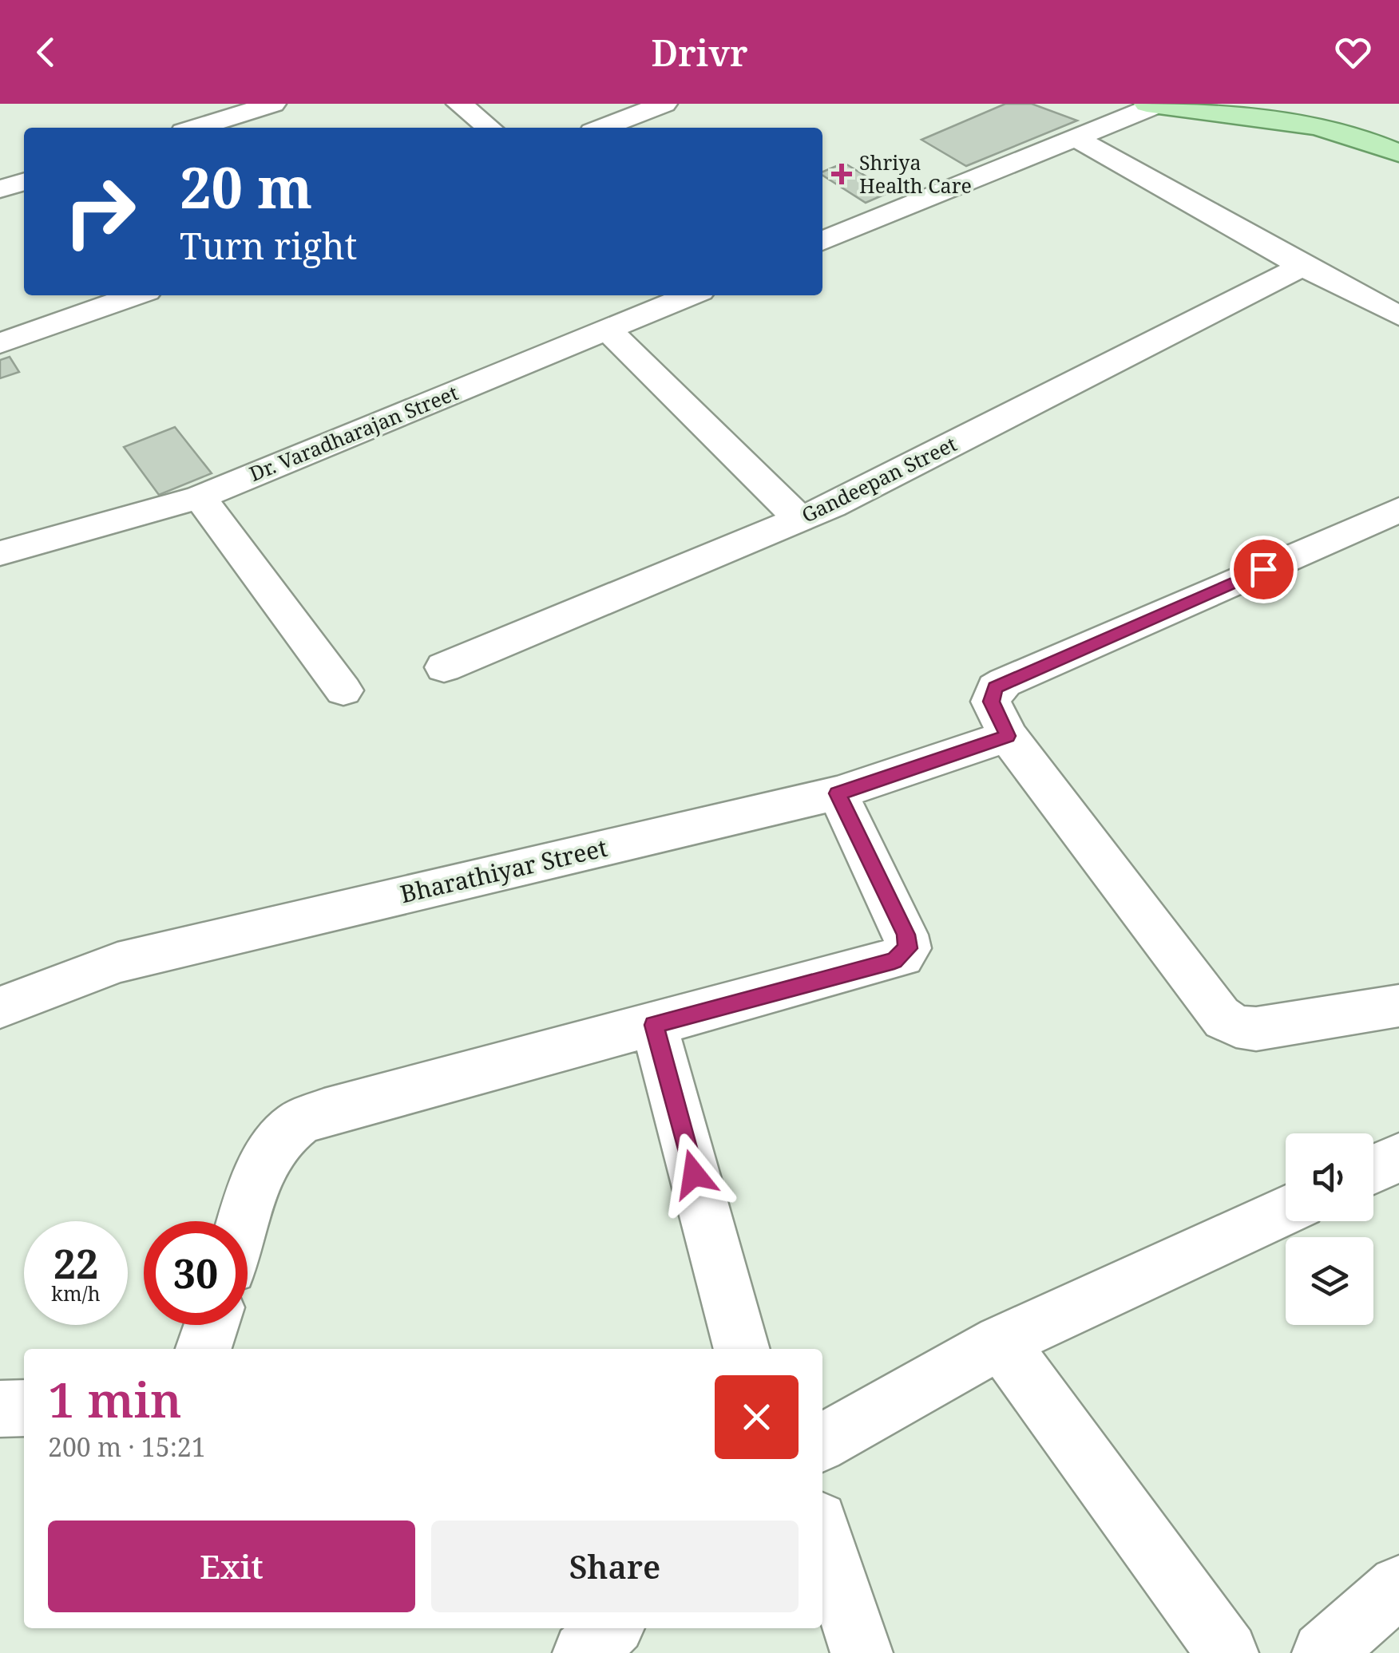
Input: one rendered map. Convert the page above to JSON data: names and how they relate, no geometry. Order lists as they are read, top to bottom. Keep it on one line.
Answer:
{"streets":{"street":["Dr. Varadharajan Street","Gandeepan Street","Bharathiyar Street"]},"places":{"health":["Shriya Health Care"]},"page":{"header":"Drivr","turn":["20 m","Turn right"],"speed":"22 km/h","limit":"30","heading":["1 min","200 m · 15:21"],"buttons":["Exit","Share"]}}
